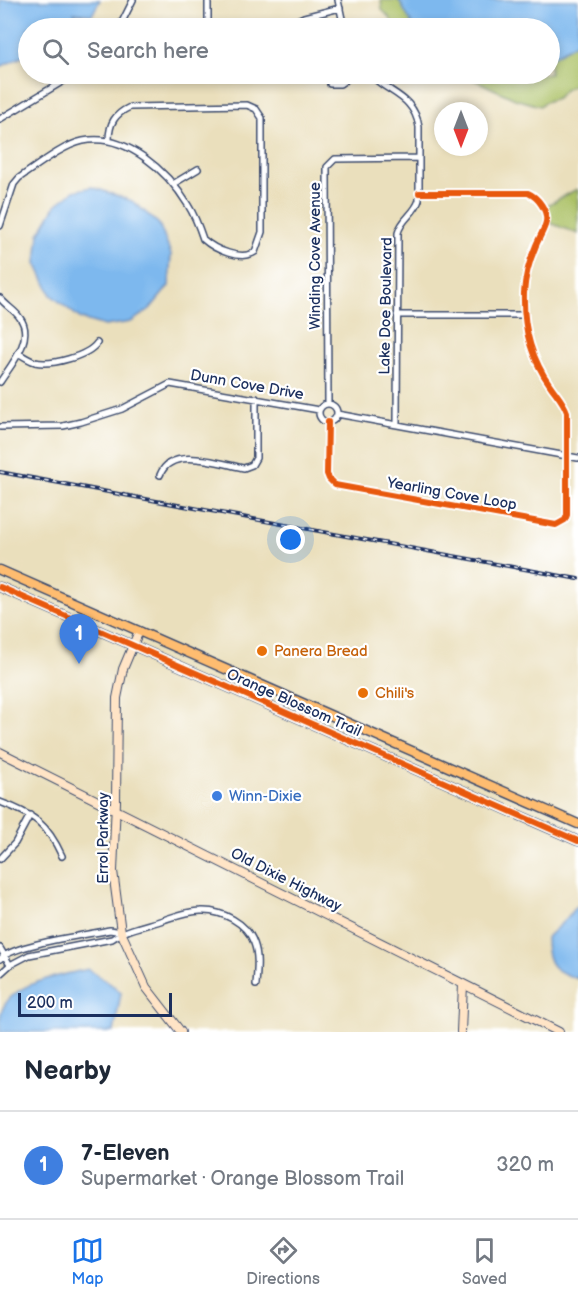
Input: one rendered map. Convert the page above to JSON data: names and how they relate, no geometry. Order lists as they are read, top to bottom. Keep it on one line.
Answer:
{"streets":{"main road":["Orange Blossom Trail"],"street":["Winding Cove Avenue","Lake Doe Boulevard","Dunn Cove Drive","Yearling Cove Loop","Errol Parkway","Old Dixie Highway"]},"crossings":[["Winding Cove Avenue","Lake Doe Boulevard"],["Winding Cove Avenue","Dunn Cove Drive"],["Winding Cove Avenue","Yearling Cove Loop"],["Dunn Cove Drive","Yearling Cove Loop"],["Orange Blossom Trail","Errol Parkway"],["Errol Parkway","Old Dixie Highway"]],"places":["Panera Bread","Chili's","Winn-Dixie"],"scale_bar":"200 m","north":"bottom","page":{"search":"Search here","pins":"1","scale":"200 m","heading":"Nearby","list":[{"mark":"1","name":"7-Eleven","note":"Supermarket · Orange Blossom Trail","value":"320 m"}],"nav":["Map","Directions","Saved"]}}
